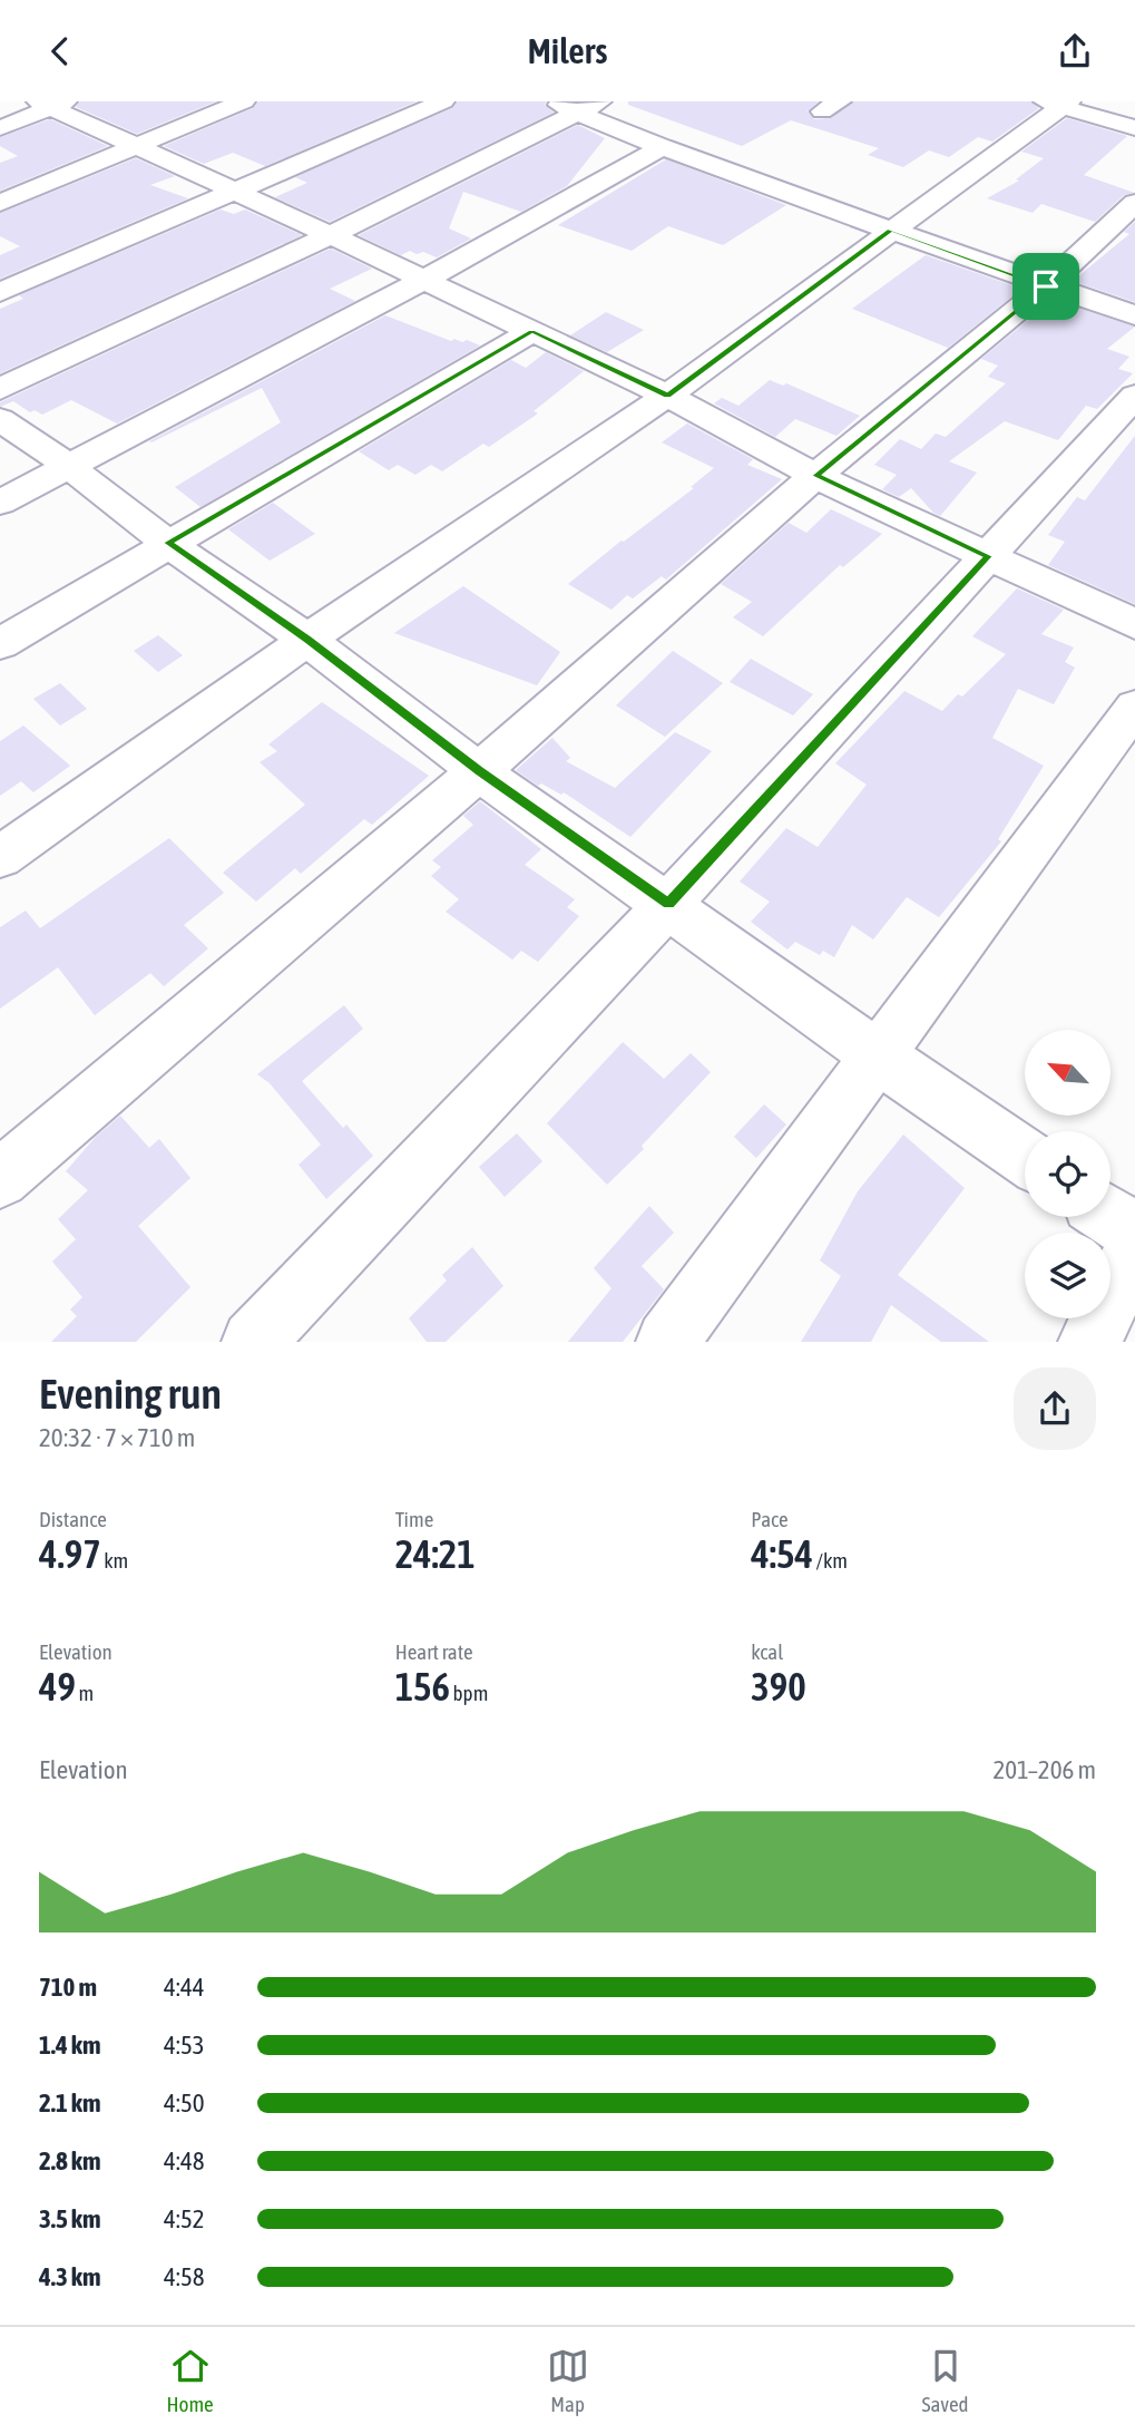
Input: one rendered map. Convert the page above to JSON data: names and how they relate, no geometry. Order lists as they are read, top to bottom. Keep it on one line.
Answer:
{"north":"top left","page":{"header":"Milers","heading":["Evening run","20:32 · 7 × 710 m"],"stats":[["Distance","4.97 km"],["Time","24:21"],["Pace","4:54 /km"],["Elevation","49 m"],["Heart rate","156 bpm"],["kcal","390"]],"chart":["Elevation","201–206 m"],"list":[{"name":"710 m","note":"4:44"},{"name":"1.4 km","note":"4:53"},{"name":"2.1 km","note":"4:50"},{"name":"2.8 km","note":"4:48"},{"name":"3.5 km","note":"4:52"},{"name":"4.3 km","note":"4:58"}],"tabs":["Home","Map","Saved"]}}
